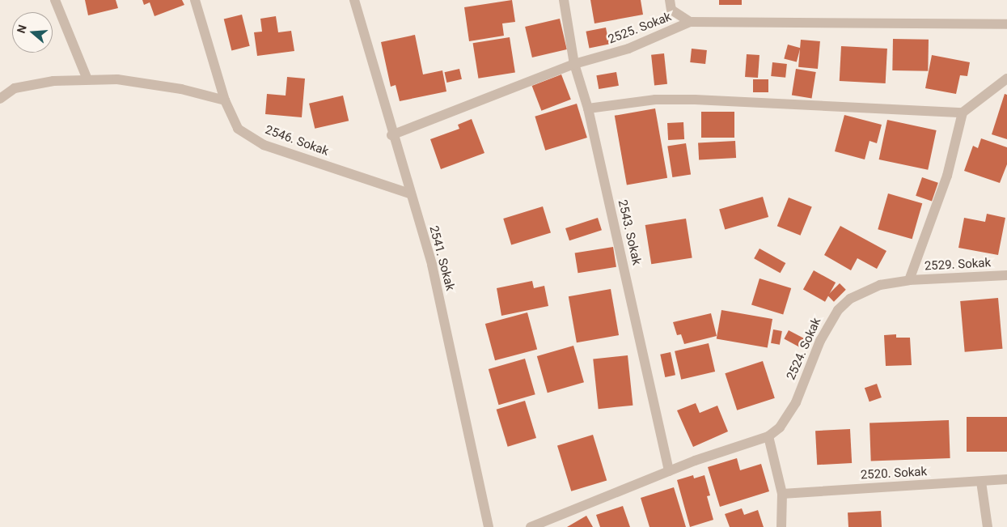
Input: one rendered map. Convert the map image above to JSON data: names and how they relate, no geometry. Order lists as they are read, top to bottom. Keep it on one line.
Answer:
{"streets":{"street":["2525. Sokak","2546. Sokak","2543. Sokak","2541. Sokak","2529. Sokak","2524. Sokak","2520. Sokak"]},"crossings":[["2525. Sokak","2543. Sokak"],["2525. Sokak","2541. Sokak"],["2546. Sokak","2541. Sokak"],["2543. Sokak","2524. Sokak"],["2529. Sokak","2524. Sokak"]],"north":"left"}
